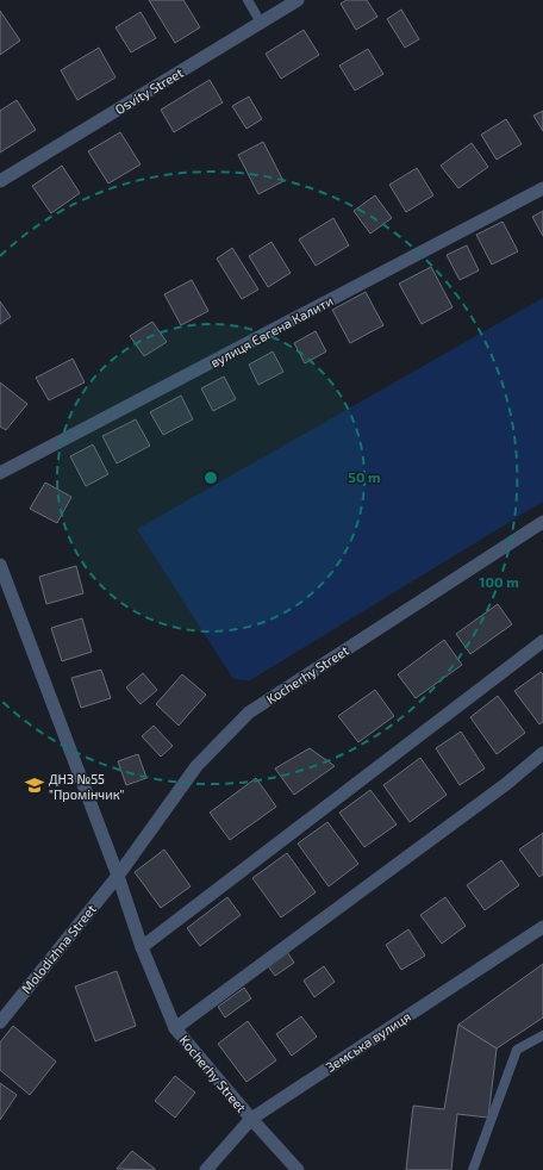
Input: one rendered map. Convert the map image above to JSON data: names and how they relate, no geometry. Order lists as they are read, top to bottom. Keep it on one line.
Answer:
{"streets":{"street":["Osvity Street","вулиця Євгена Калити","Kocherhy Street","Molodizhna Street","Земська вулиця"]},"crossings":[["Kocherhy Street","Molodizhna Street"],["Kocherhy Street","Земська вулиця"]],"places":{"school or university":["ДНЗ №55 \"Промінчик\""]},"rings":["50 m","100 m"]}
